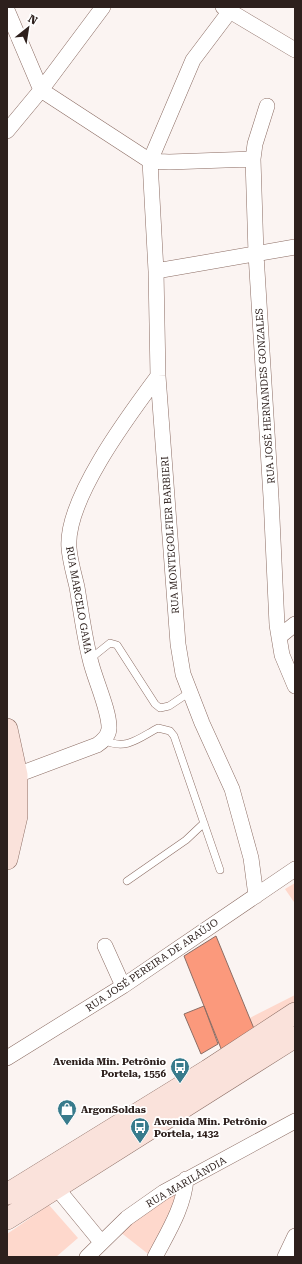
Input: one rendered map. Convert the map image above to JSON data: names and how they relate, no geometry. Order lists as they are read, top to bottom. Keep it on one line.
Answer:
{"streets":{"street":["RUA JOSÉ HERNANDES GONZALES","RUA MONTEGOLFIER BARBIERI","RUA MARCELO GAMA","RUA JOSÉ PEREIRA DE ARAÚJO","RUA MARILÂNDIA"]},"crossings":[["RUA MONTEGOLFIER BARBIERI","RUA MARCELO GAMA"],["RUA MONTEGOLFIER BARBIERI","RUA JOSÉ PEREIRA DE ARAÚJO"]],"places":{"bus stop":["Avenida Min. Petrônio Portela, 1556","Avenida Min. Petrônio Portela, 1432"],"shop":["ArgonSoldas"]},"north":"top right"}
